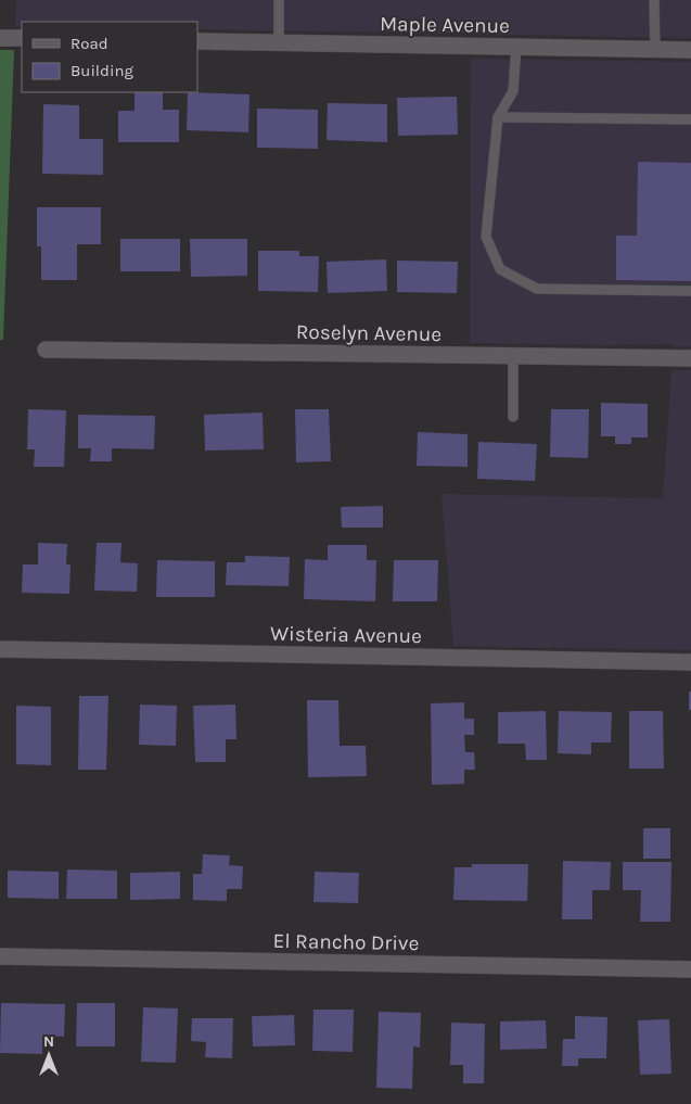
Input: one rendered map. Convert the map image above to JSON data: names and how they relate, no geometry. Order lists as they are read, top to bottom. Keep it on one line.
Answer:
{"streets":{"street":["Maple Avenue","Roselyn Avenue","Wisteria Avenue","El Rancho Drive"]},"legend":["Road","Building"],"north":"top"}
